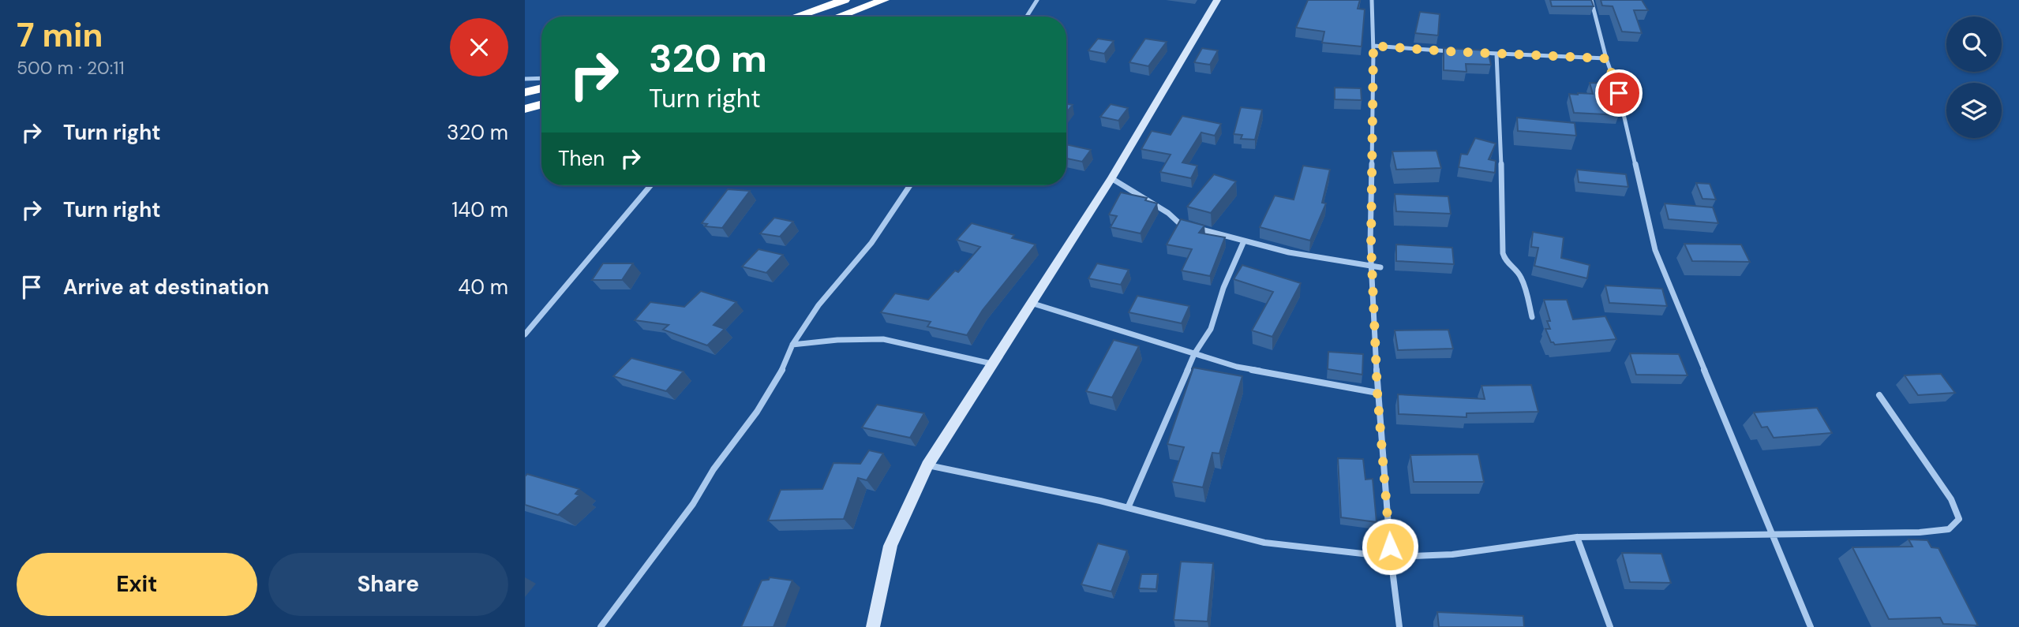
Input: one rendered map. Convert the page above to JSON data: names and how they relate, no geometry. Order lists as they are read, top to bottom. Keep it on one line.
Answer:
{"page":{"heading":["7 min","500 m · 20:11"],"turn":["320 m","Turn right"],"list":[{"name":"Turn right","value":"320 m"},{"name":"Turn right","value":"140 m"},{"name":"Arrive at destination","value":"40 m"}],"then":"Then","buttons":["Exit","Share"]}}
